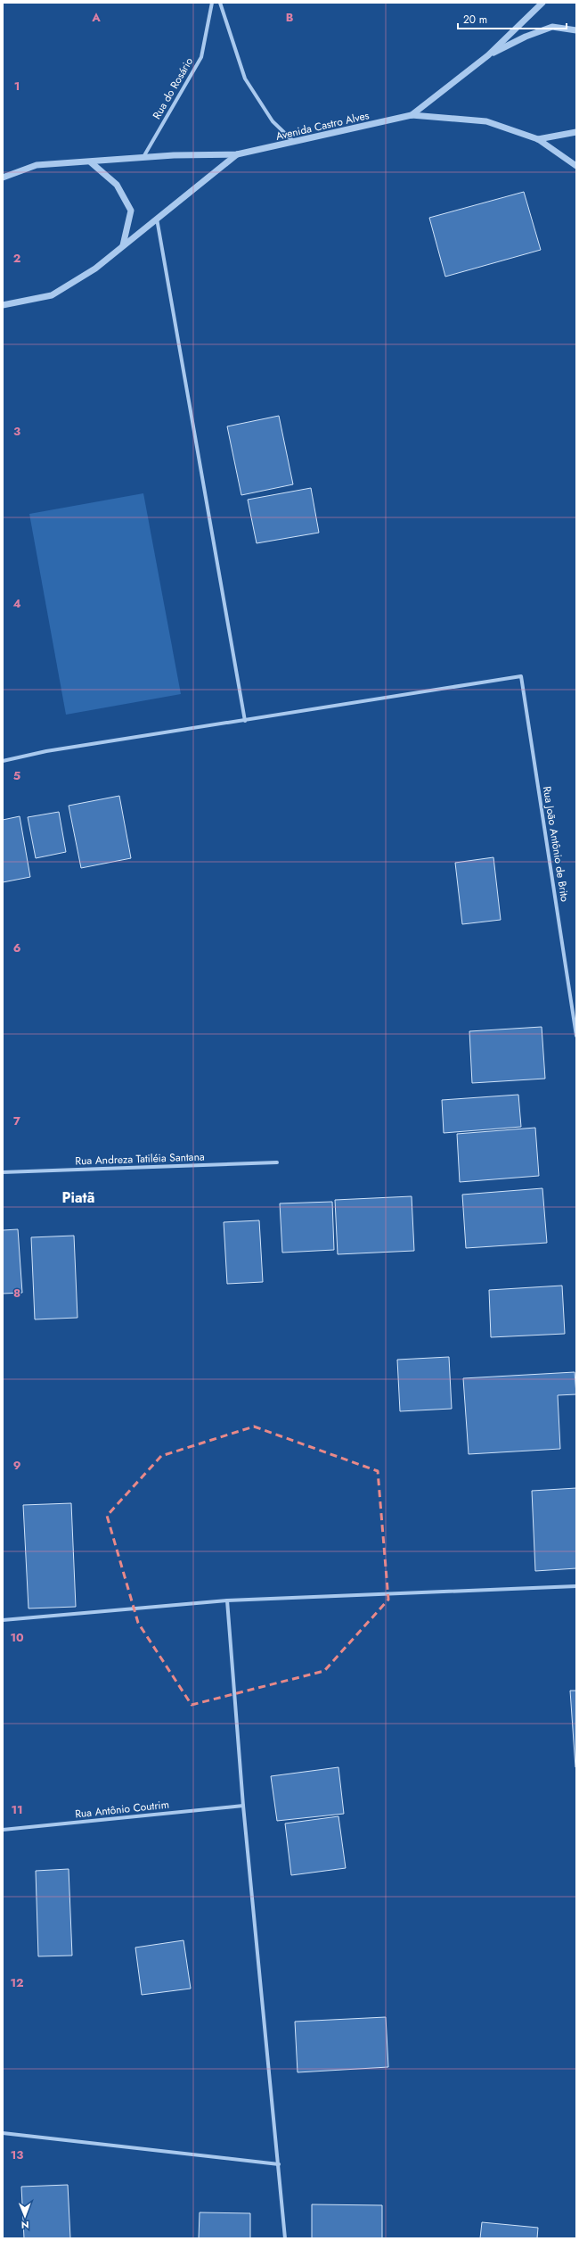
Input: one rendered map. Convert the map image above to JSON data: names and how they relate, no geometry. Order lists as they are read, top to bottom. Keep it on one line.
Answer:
{"streets":{"street":["Rua do Rosário","Avenida Castro Alves","Rua João Antônio de Brito","Rua Andreza Tatiléia Santana","Rua Antônio Coutrim"]},"crossings":[["Rua do Rosário","Avenida Castro Alves"]],"districts":["Piatã"],"scale_bar":"20 m","north":"bottom","grid":{"columns":["A","B"],"rows":["1","2","3","4","5","6","7","8","9","10","11","12","13"]}}
